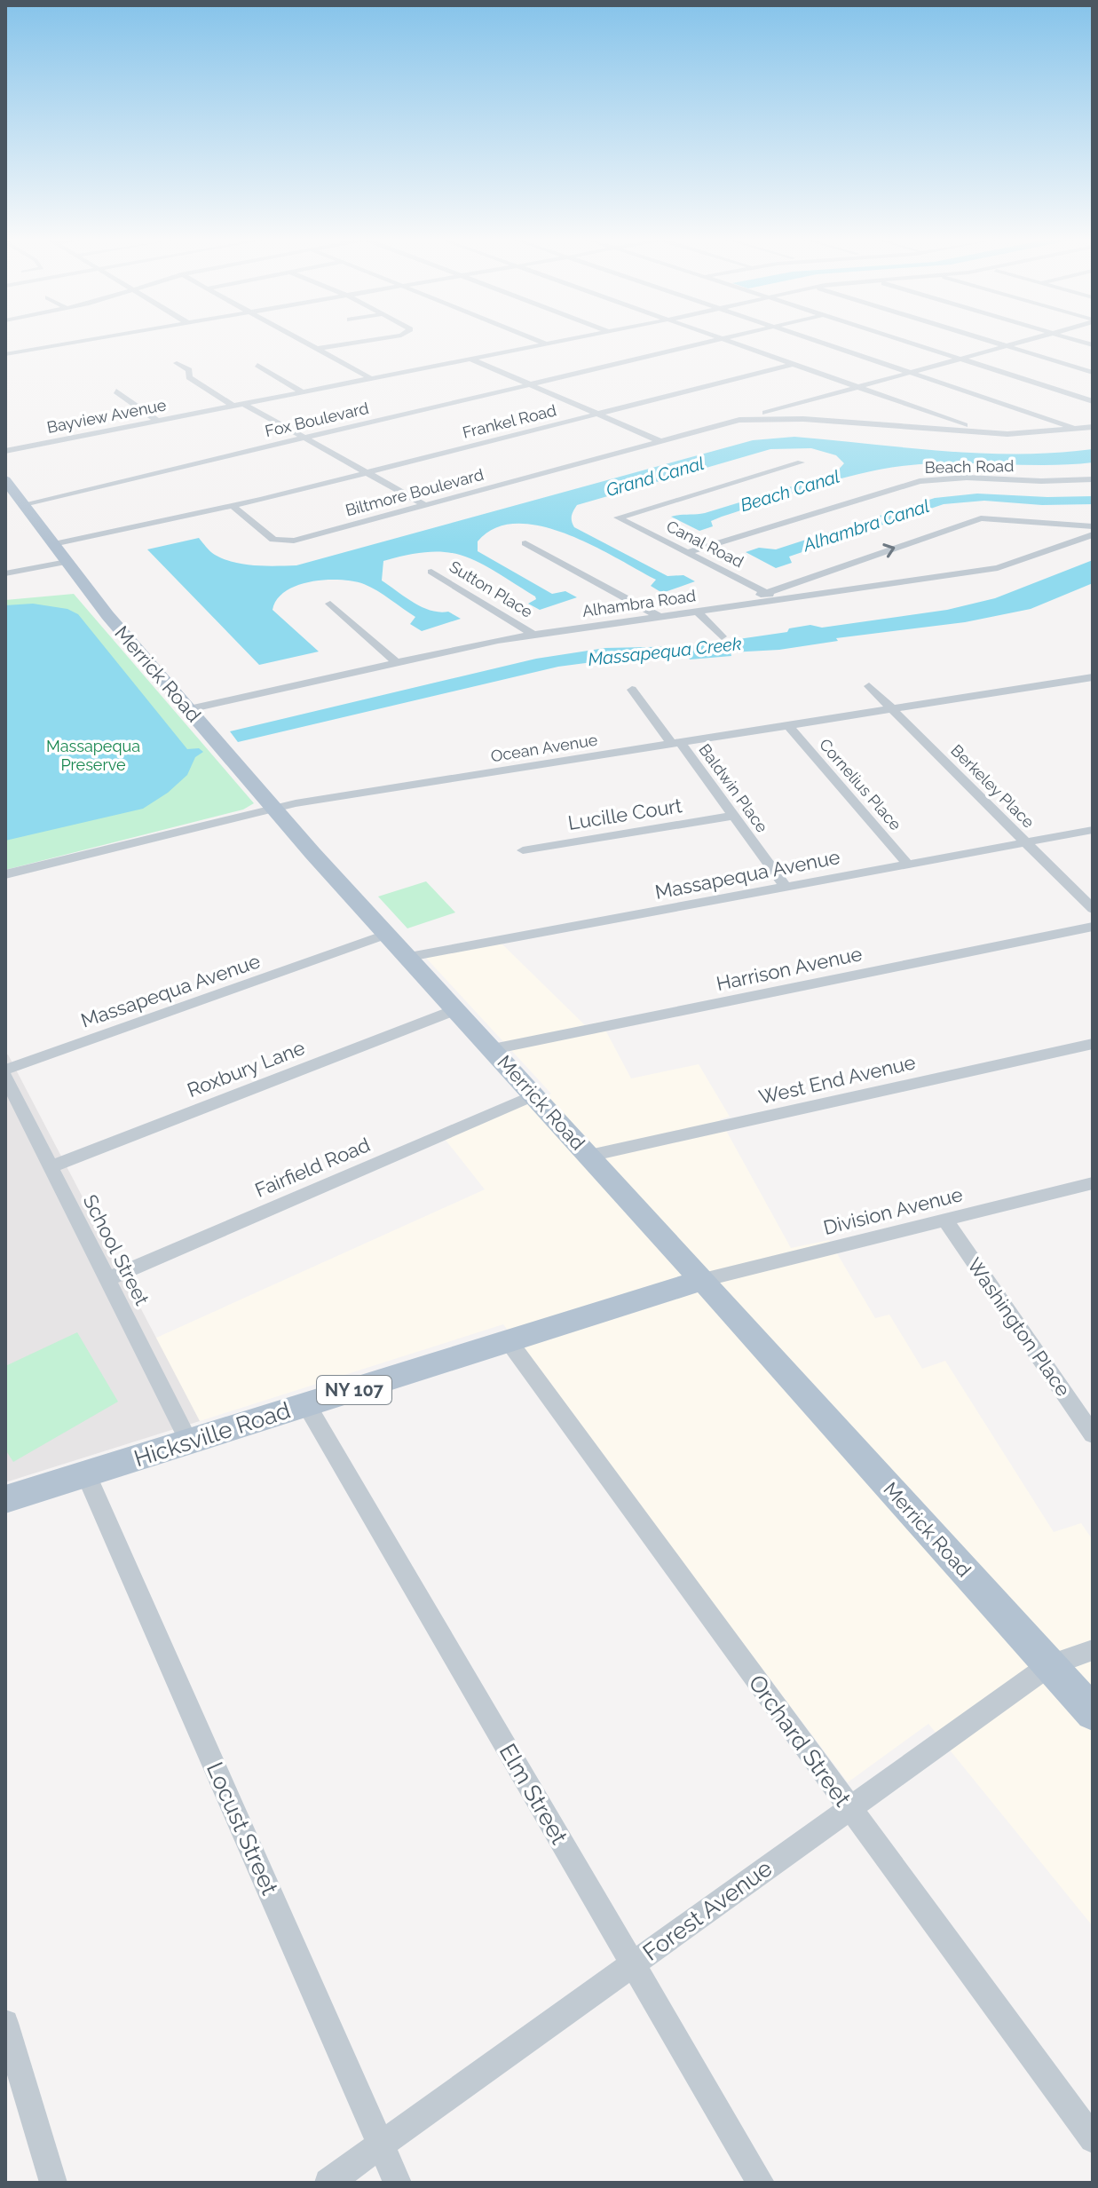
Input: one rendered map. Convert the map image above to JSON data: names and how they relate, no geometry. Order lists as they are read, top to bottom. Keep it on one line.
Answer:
{"streets":{"main road":["Merrick Road","NY 107","Hicksville Road"],"street":["Bayview Avenue","Fox Boulevard","Frankel Road","Beach Road","Biltmore Boulevard","Canal Road","Sutton Place","Alhambra Road","Ocean Avenue","Cornelius Place","Berkeley Place","Baldwin Place","Lucille Court","Massapequa Avenue","Harrison Avenue","Roxbury Lane","West End Avenue","Fairfield Road","Division Avenue","School Street","Washington Place","Orchard Street","Elm Street","Locust Street","Forest Avenue"]},"crossings":[["Fox Boulevard","Merrick Road"],["Frankel Road","Biltmore Boulevard"],["Beach Road","Canal Road"],["Canal Road","Alhambra Road"],["Sutton Place","Alhambra Road"],["Alhambra Road","Merrick Road"],["Merrick Road","Ocean Avenue"],["Merrick Road","Massapequa Avenue"],["Merrick Road","Harrison Avenue"],["Merrick Road","Roxbury Lane"],["Merrick Road","West End Avenue"],["Merrick Road","Fairfield Road"],["Merrick Road","Division Avenue"],["Merrick Road","Hicksville Road"],["Merrick Road","Forest Avenue"],["Ocean Avenue","Cornelius Place"],["Ocean Avenue","Berkeley Place"],["Ocean Avenue","Baldwin Place"],["Cornelius Place","Massapequa Avenue"],["Berkeley Place","Massapequa Avenue"],["Baldwin Place","Lucille Court"],["Baldwin Place","Massapequa Avenue"],["Roxbury Lane","School Street"],["Fairfield Road","School Street"],["Division Avenue","Washington Place"],["Division Avenue","Hicksville Road"],["School Street","Hicksville Road"],["Hicksville Road","Orchard Street"],["Hicksville Road","Elm Street"],["Hicksville Road","Locust Street"],["Orchard Street","Forest Avenue"],["Elm Street","Forest Avenue"],["Locust Street","Forest Avenue"]],"water":["Grand Canal","Beach Canal","Alhambra Canal","Massapequa Creek"],"parks":["Massapequa Preserve"]}
